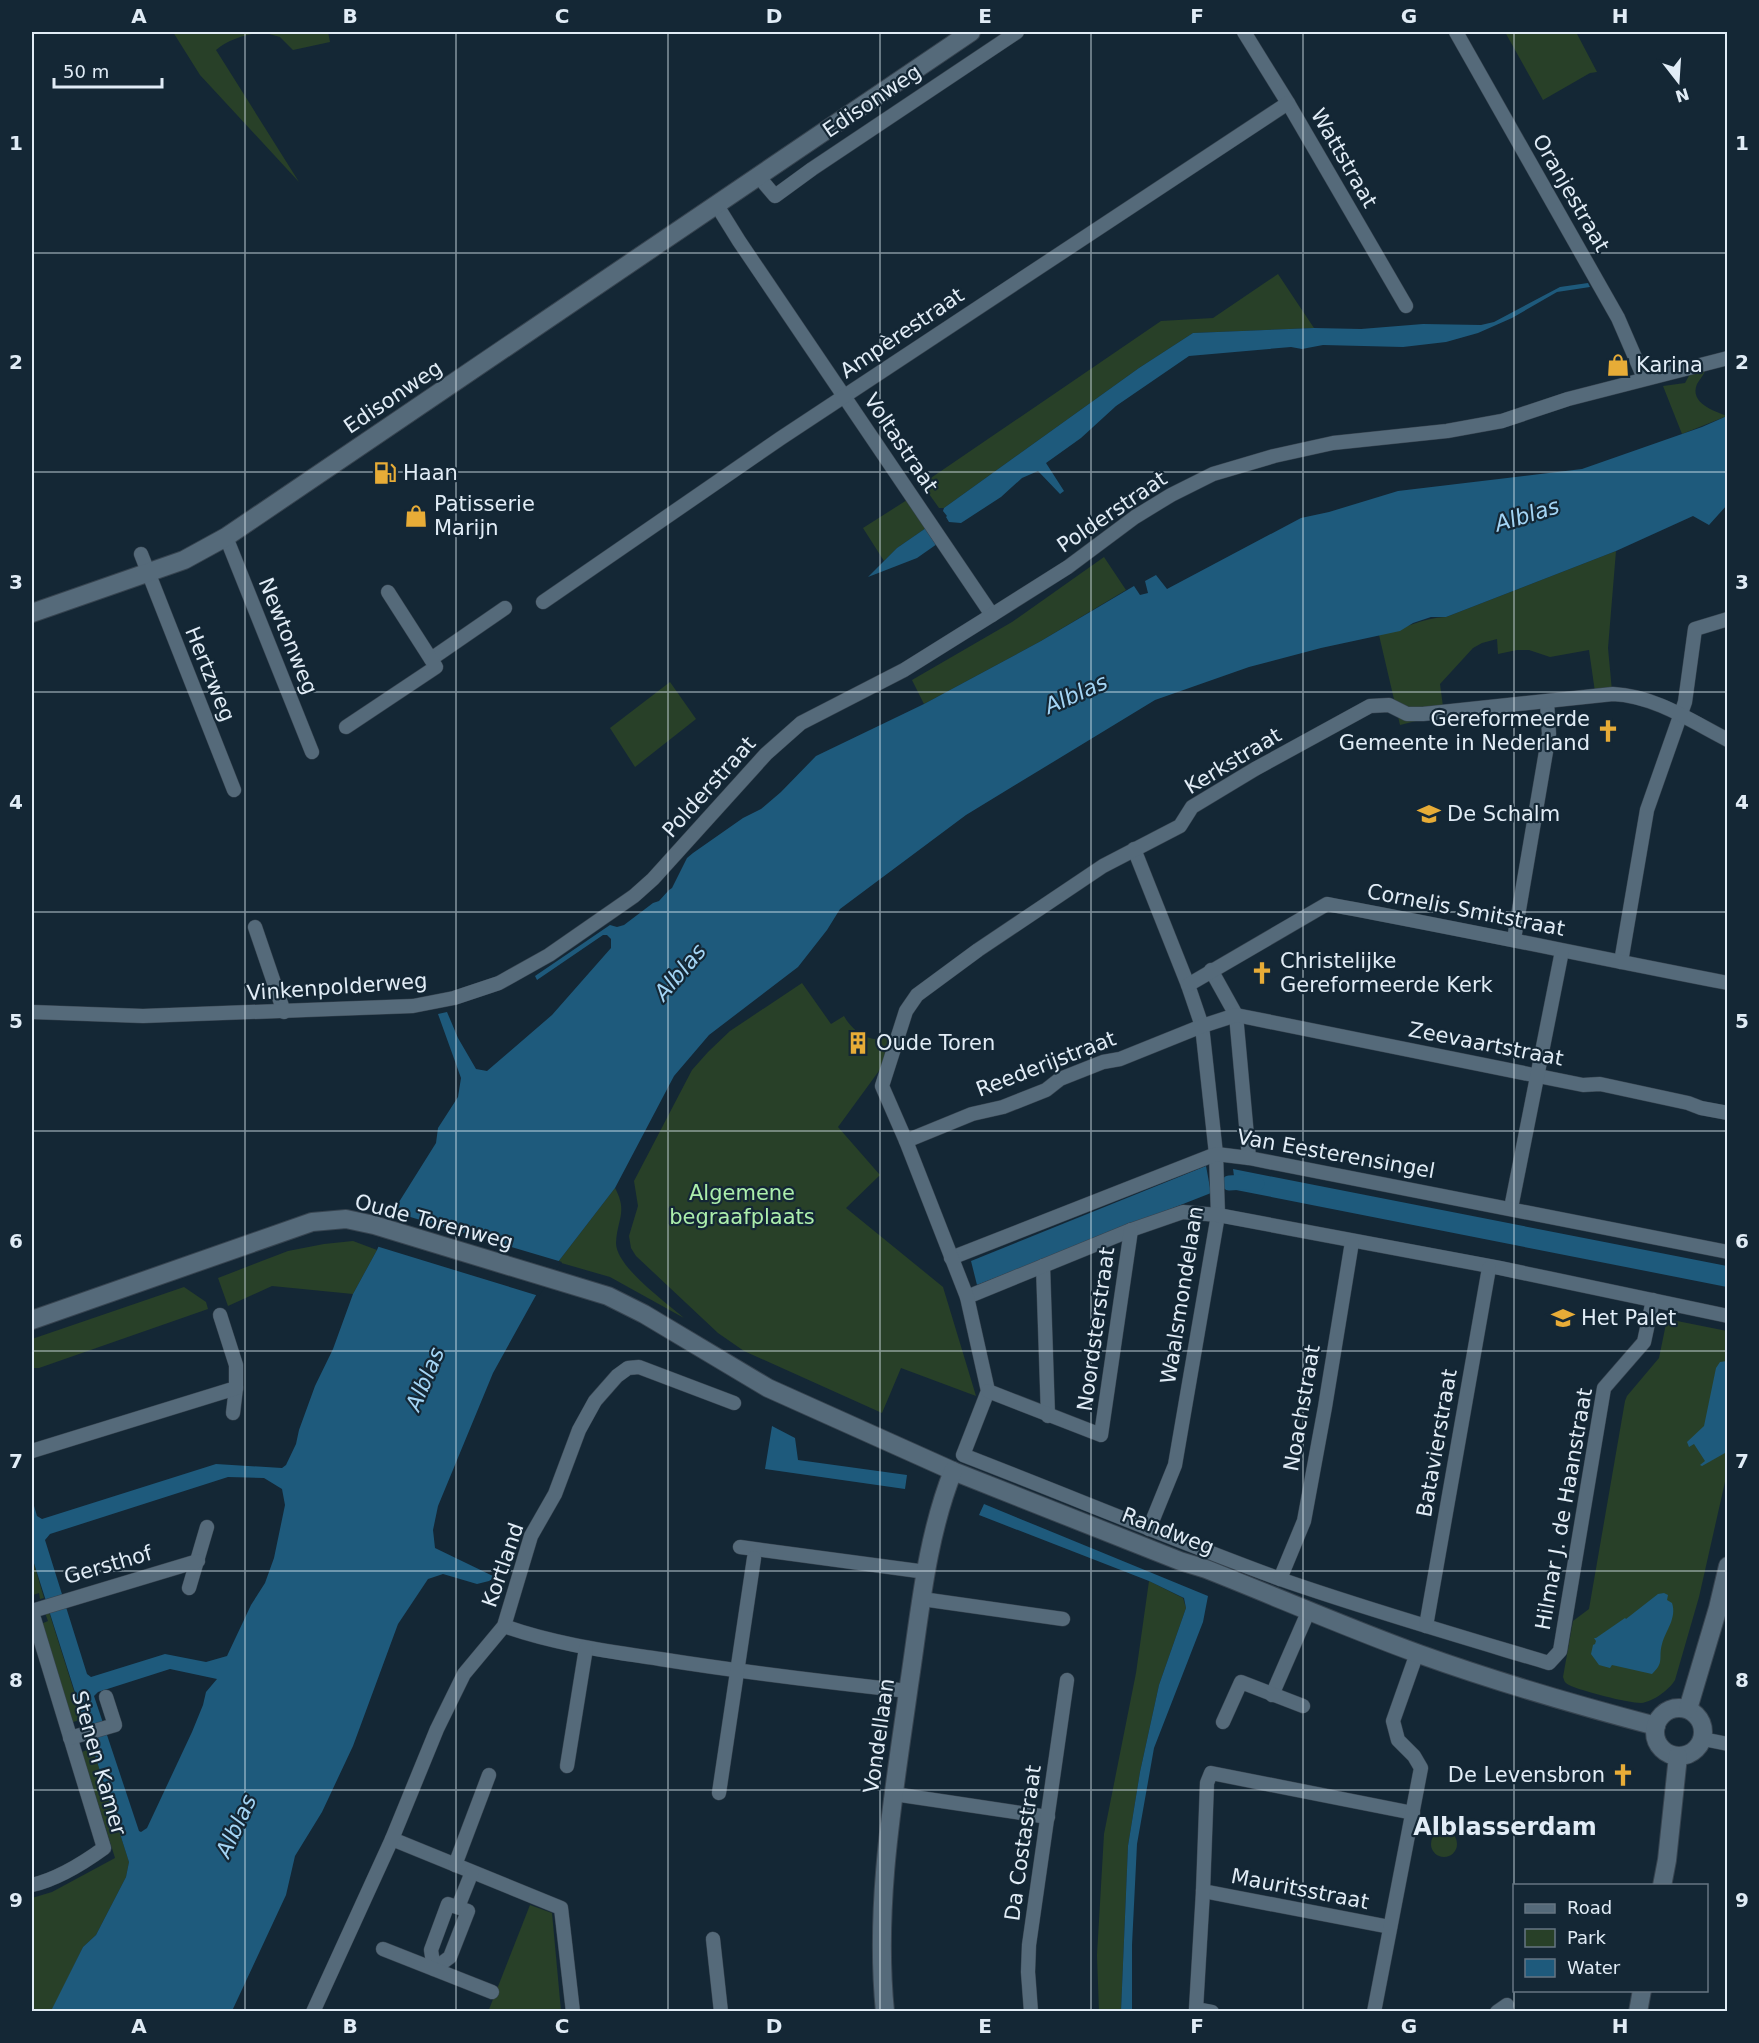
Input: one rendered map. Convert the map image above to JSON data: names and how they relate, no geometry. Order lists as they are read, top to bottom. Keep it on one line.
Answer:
{"streets":{"street":["Edisonweg","Wattstraat","Oranjestraat","Ampèrestraat","Voltastraat","Polderstraat","Newtonweg","Hertzweg","Kerkstraat","Cornelis Smitstraat","Vinkenpolderweg","Zeevaartstraat","Reederijstraat","Van Eesterensingel","Oude Torenweg","Waalsmondelaan","Noordsterstraat","Noachstraat","Batavierstraat","Hilmar J. de Haanstraat","Randweg","Gersthof","Kortland","Vondellaan","Stenen Kamer","Da Costastraat","Mauritsstraat"]},"crossings":[["Edisonweg","Voltastraat"],["Edisonweg","Newtonweg"],["Edisonweg","Hertzweg"],["Wattstraat","Ampèrestraat"],["Oranjestraat","Polderstraat"],["Ampèrestraat","Voltastraat"],["Voltastraat","Polderstraat"],["Polderstraat","Vinkenpolderweg"],["Kerkstraat","Reederijstraat"],["Kerkstraat","Van Eesterensingel"],["Kerkstraat","Waalsmondelaan"],["Kerkstraat","Randweg"],["Cornelis Smitstraat","Waalsmondelaan"],["Reederijstraat","Waalsmondelaan"],["Van Eesterensingel","Waalsmondelaan"],["Oude Torenweg","Randweg"],["Waalsmondelaan","Randweg"],["Noachstraat","Randweg"],["Batavierstraat","Randweg"],["Hilmar J. de Haanstraat","Randweg"],["Randweg","Vondellaan"],["Gersthof","Stenen Kamer"]],"districts":["Alblasserdam"],"water":["Alblas"],"parks":["Algemene begraafplaats"],"places":{"shop":["Karina","Patisserie Marijn"],"fuel station":["Haan"],"church":["Gereformeerde Gemeente in Nederland","Christelijke Gereformeerde Kerk","De Levensbron"],"school or university":["De Schalm","Het Palet"],"building":["Oude Toren"]},"legend":["Road","Park","Water"],"scale_bar":"50 m","north":"bottom","grid":{"columns":["A","B","C","D","E","F","G","H"],"rows":["1","2","3","4","5","6","7","8","9"]}}
